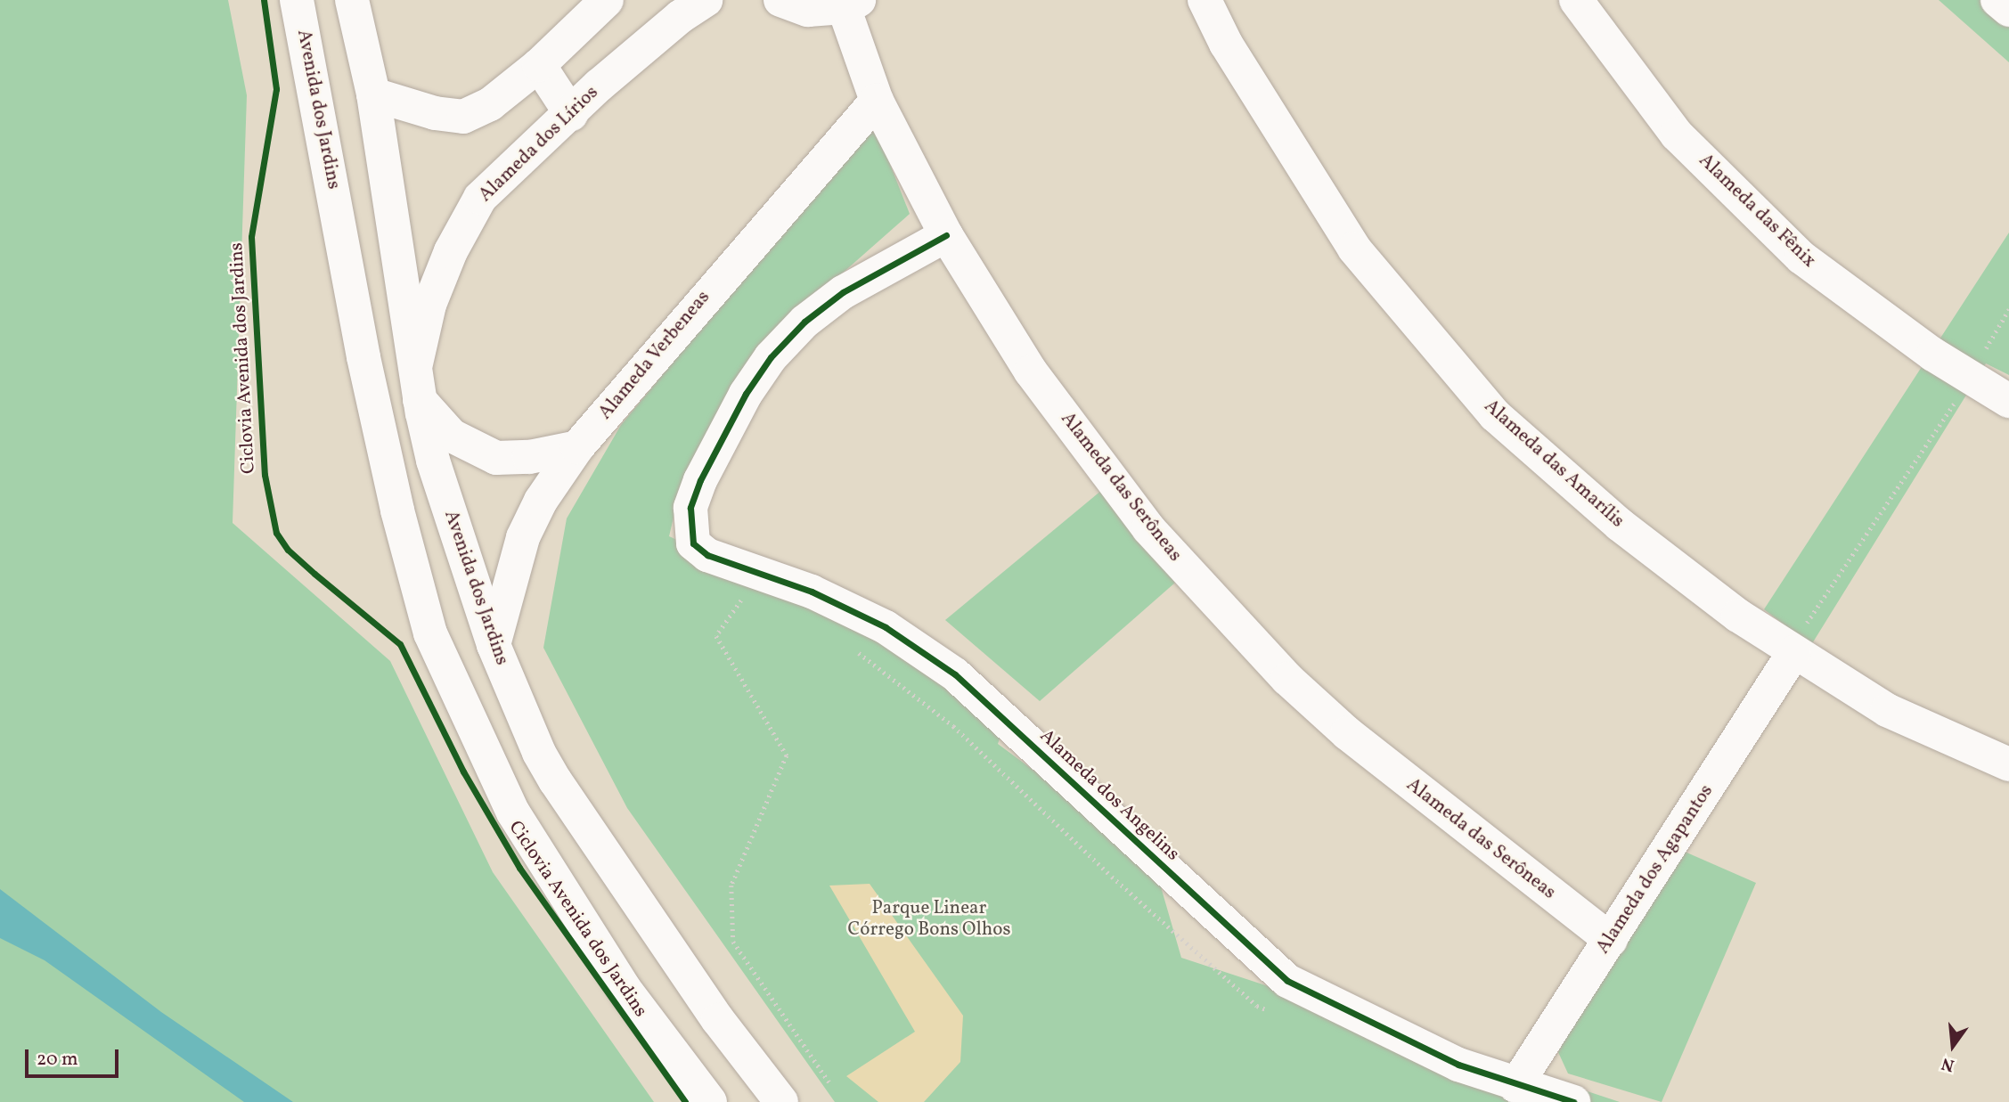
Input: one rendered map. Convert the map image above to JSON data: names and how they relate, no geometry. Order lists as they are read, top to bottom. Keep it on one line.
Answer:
{"streets":{"street":["Avenida dos Jardins","Alameda dos Lírios","Alameda das Fênix","Alameda Verbeneas","Alameda das Amarílis","Alameda das Serôneas","Alameda dos Angelins","Alameda dos Agapantos"],"cycle path":["Ciclovia Avenida dos Jardins"]},"crossings":[["Avenida dos Jardins","Alameda dos Lírios"],["Avenida dos Jardins","Alameda Verbeneas"],["Alameda Verbeneas","Alameda das Serôneas"],["Alameda das Amarílis","Alameda dos Agapantos"],["Alameda das Serôneas","Alameda dos Angelins"],["Alameda das Serôneas","Alameda dos Agapantos"],["Alameda dos Angelins","Alameda dos Agapantos"]],"parks":["Parque Linear Córrego Bons Olhos"],"scale_bar":"20 m","north":"bottom"}
